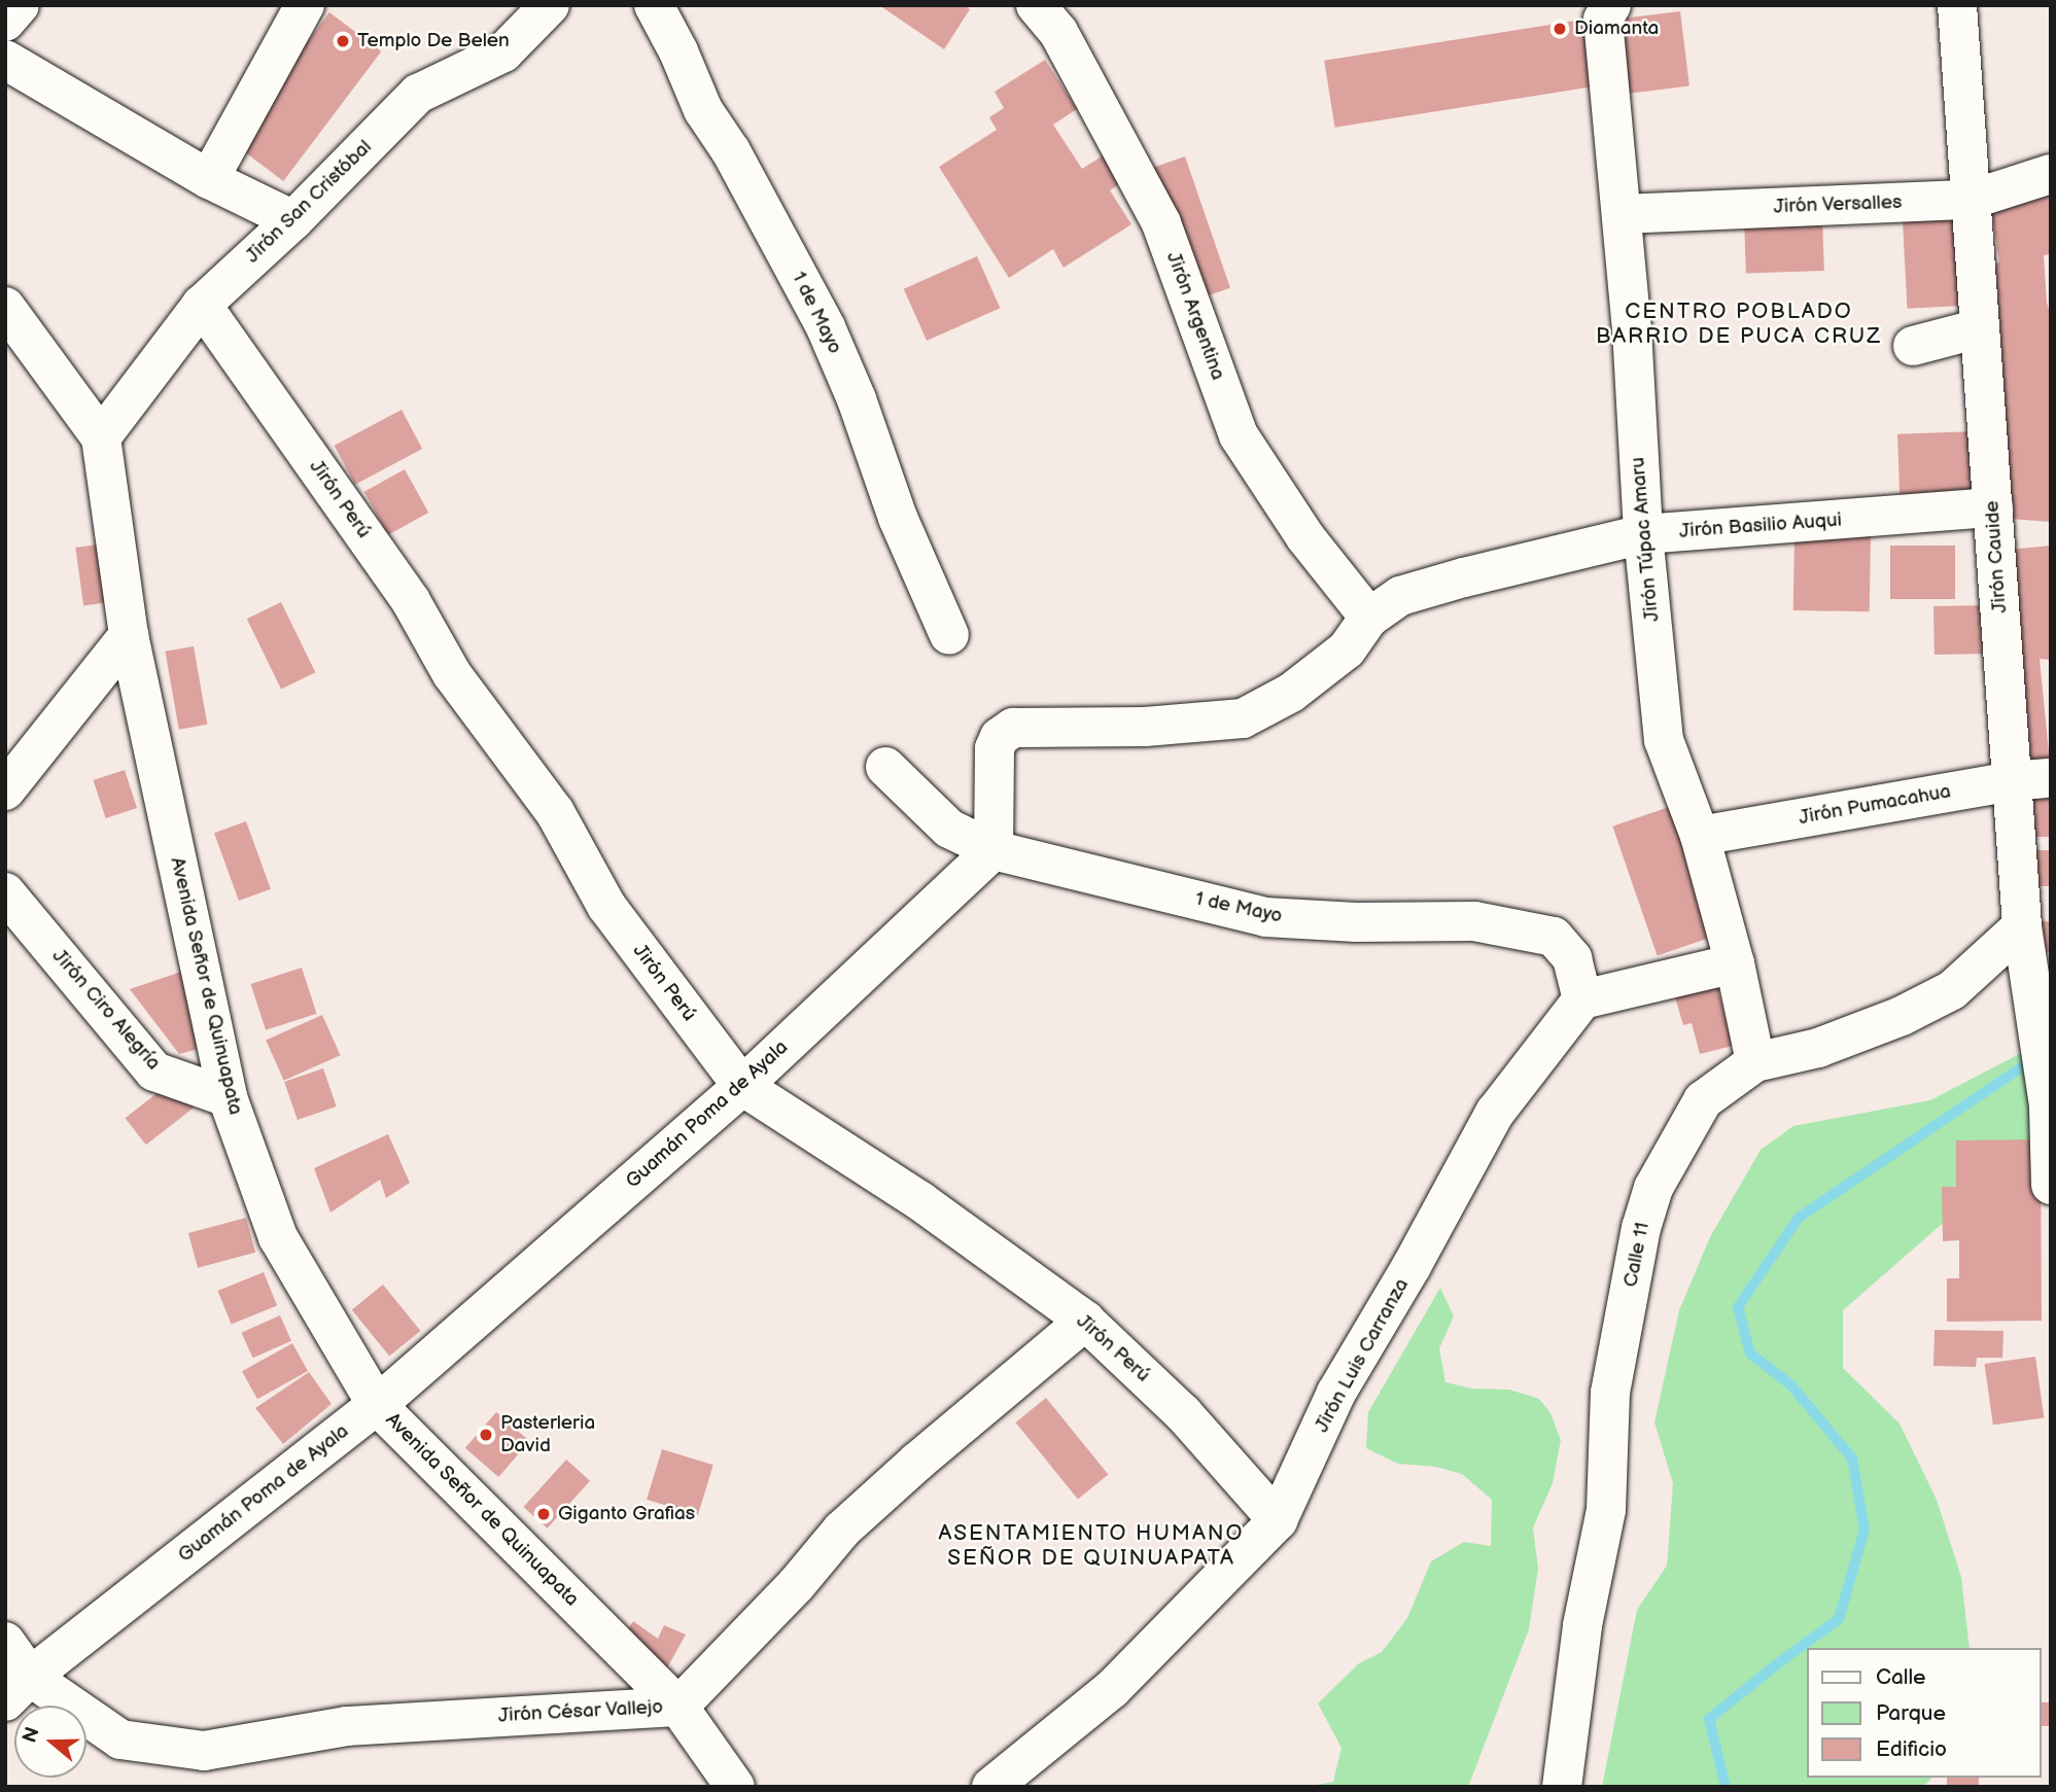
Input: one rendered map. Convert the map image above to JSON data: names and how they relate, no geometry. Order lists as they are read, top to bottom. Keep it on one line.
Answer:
{"streets":{"street":["Jirón San Cristóbal","Jirón Versalles","1 de Mayo","Jirón Argentina","Jirón Perú","Jirón Basilio Auqui","Jirón Túpac Amaru","Jirón Cauide","Jirón Pumacahua","Avenida Señor de Quinuapata","Jirón Ciro Alegría","Guamán Poma de Ayala","Calle 11","Jirón Luis Carranza","Jirón César Vallejo"]},"crossings":[["Jirón San Cristóbal","Jirón Perú"],["Jirón San Cristóbal","Avenida Señor de Quinuapata"],["Jirón Versalles","Jirón Túpac Amaru"],["Jirón Versalles","Jirón Cauide"],["1 de Mayo","Guamán Poma de Ayala"],["1 de Mayo","Jirón Luis Carranza"],["Jirón Argentina","Jirón Basilio Auqui"],["Jirón Perú","Guamán Poma de Ayala"],["Jirón Perú","Jirón Luis Carranza"],["Jirón Perú","Jirón César Vallejo"],["Jirón Basilio Auqui","Jirón Túpac Amaru"],["Jirón Basilio Auqui","Jirón Cauide"],["Jirón Túpac Amaru","Jirón Pumacahua"],["Jirón Túpac Amaru","Calle 11"],["Jirón Cauide","Jirón Pumacahua"],["Jirón Cauide","Calle 11"],["Avenida Señor de Quinuapata","Jirón Ciro Alegría"],["Avenida Señor de Quinuapata","Guamán Poma de Ayala"],["Avenida Señor de Quinuapata","Jirón César Vallejo"],["Guamán Poma de Ayala","Jirón César Vallejo"]],"districts":["CENTRO POBLADO BARRIO DE PUCA CRUZ","ASENTAMIENTO HUMANO SEÑOR DE QUINUAPATA"],"places":["Diamanta","Templo De Belen","Pasterleria David","Giganto Grafias"],"legend":["Calle","Parque","Edificio"],"north":"left"}
